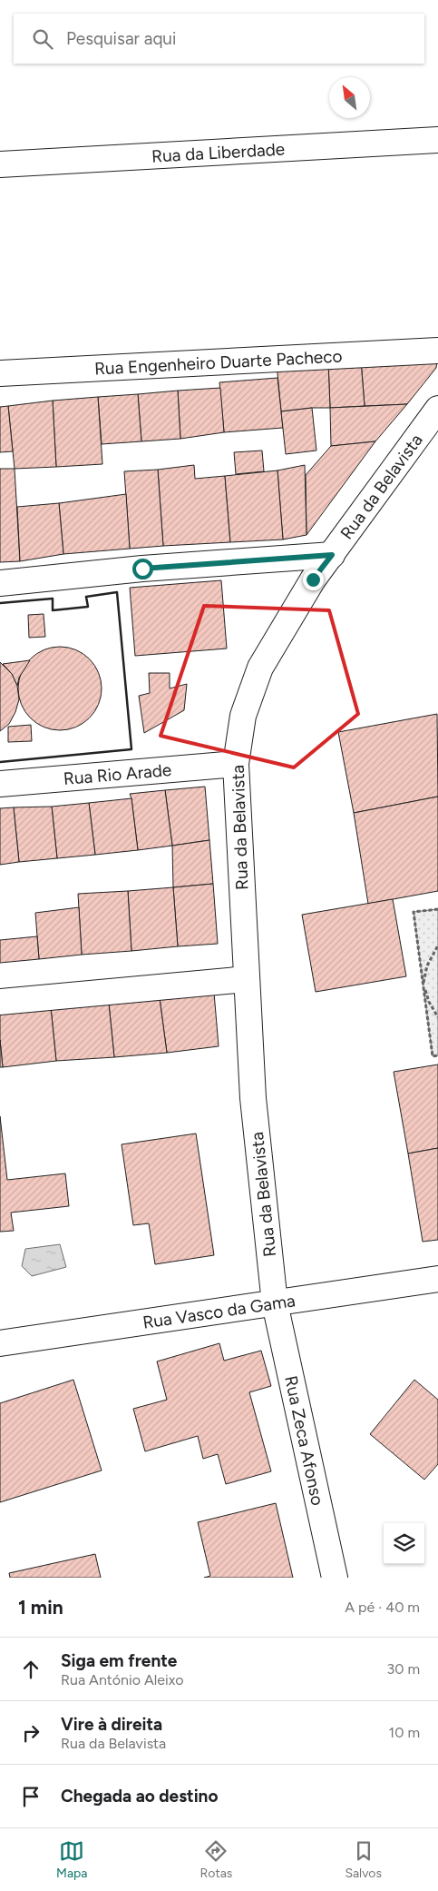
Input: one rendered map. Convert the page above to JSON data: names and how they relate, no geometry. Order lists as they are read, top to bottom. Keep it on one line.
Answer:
{"streets":{"street":["Rua da Liberdade","Rua Engenheiro Duarte Pacheco","Rua da Belavista","Rua Rio Arade","Rua Vasco da Gama","Rua Zeca Afonso"]},"crossings":[["Rua da Belavista","Rua Rio Arade"],["Rua da Belavista","Rua Vasco da Gama"],["Rua da Belavista","Rua Zeca Afonso"],["Rua Vasco da Gama","Rua Zeca Afonso"]],"north":"top left","page":{"search":"Pesquisar aqui","heading":["1 min","A pé · 40 m"],"list":[["Siga em frente","Rua António Aleixo","30 m"],["Vire à direita","Rua da Belavista","10 m"],"Chegada ao destino"],"nav":["Mapa","Rotas","Salvos"]}}
